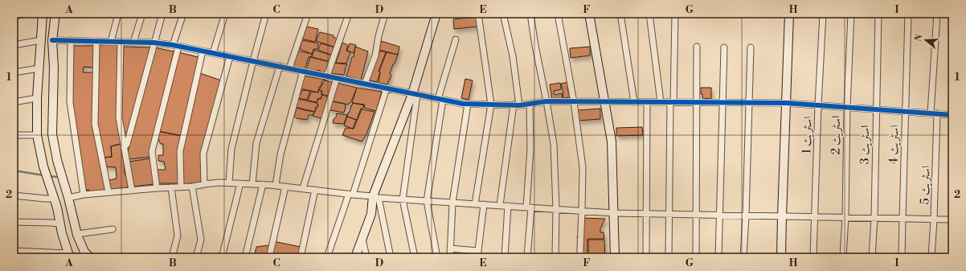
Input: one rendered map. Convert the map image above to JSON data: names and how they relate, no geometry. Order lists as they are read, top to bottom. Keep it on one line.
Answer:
{"streets":{"street":["اسٹریٹ 1","اسٹریٹ 2","اسٹریٹ 3","اسٹریٹ 4","اسٹریٹ 5"]},"north":"left","grid":{"columns":["A","B","C","D","E","F","G","H","I"],"rows":["1","2"]}}
